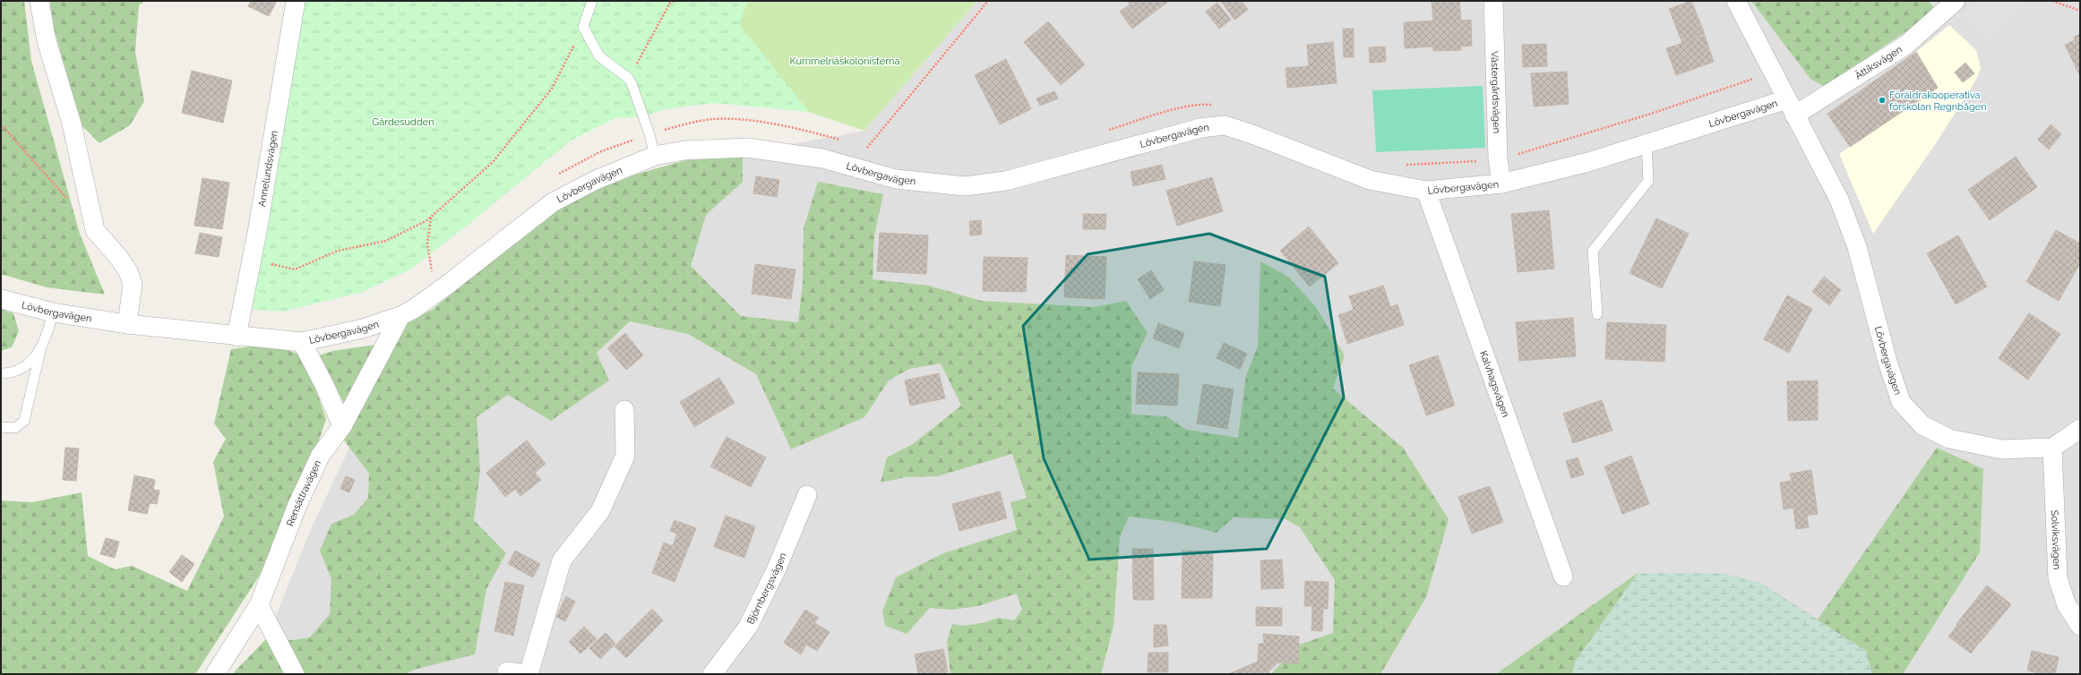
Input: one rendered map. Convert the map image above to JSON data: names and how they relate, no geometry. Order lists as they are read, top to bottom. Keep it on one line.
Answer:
{"streets":{"street":["Ättiksvägen","Västergårdsvägen","Lövbergavägen","Annelundsvägen","Kalvhagsvägen","Rensättravägen","Solviksvägen","Björnbergsvägen"]},"crossings":[["Ättiksvägen","Lövbergavägen"],["Västergårdsvägen","Lövbergavägen"],["Lövbergavägen","Annelundsvägen"],["Lövbergavägen","Kalvhagsvägen"],["Lövbergavägen","Rensättravägen"],["Lövbergavägen","Solviksvägen"]],"parks":["Kummelnäskolonisterna","Gärdesudden"],"places":["Föräldrakooperativa förskolan Regnbågen"]}
